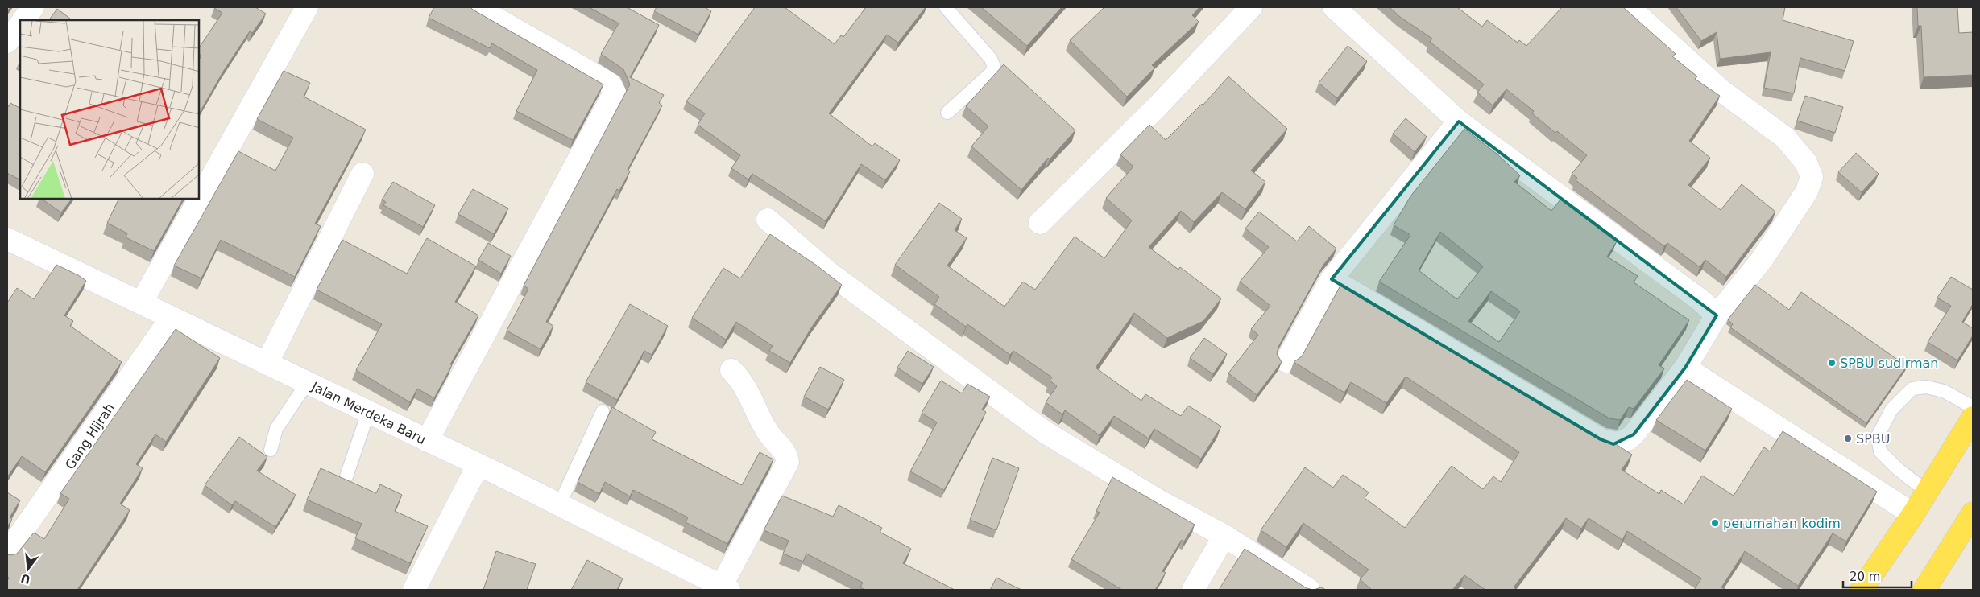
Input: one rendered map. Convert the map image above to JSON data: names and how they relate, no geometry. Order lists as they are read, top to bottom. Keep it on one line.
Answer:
{"streets":{"street":["Jalan Merdeka Baru","Gang Hijrah"]},"crossings":[["Jalan Merdeka Baru","Gang Hijrah"]],"places":["SPBU sudirman","SPBU","perumahan kodim"],"scale_bar":"20 m","north":"bottom"}
